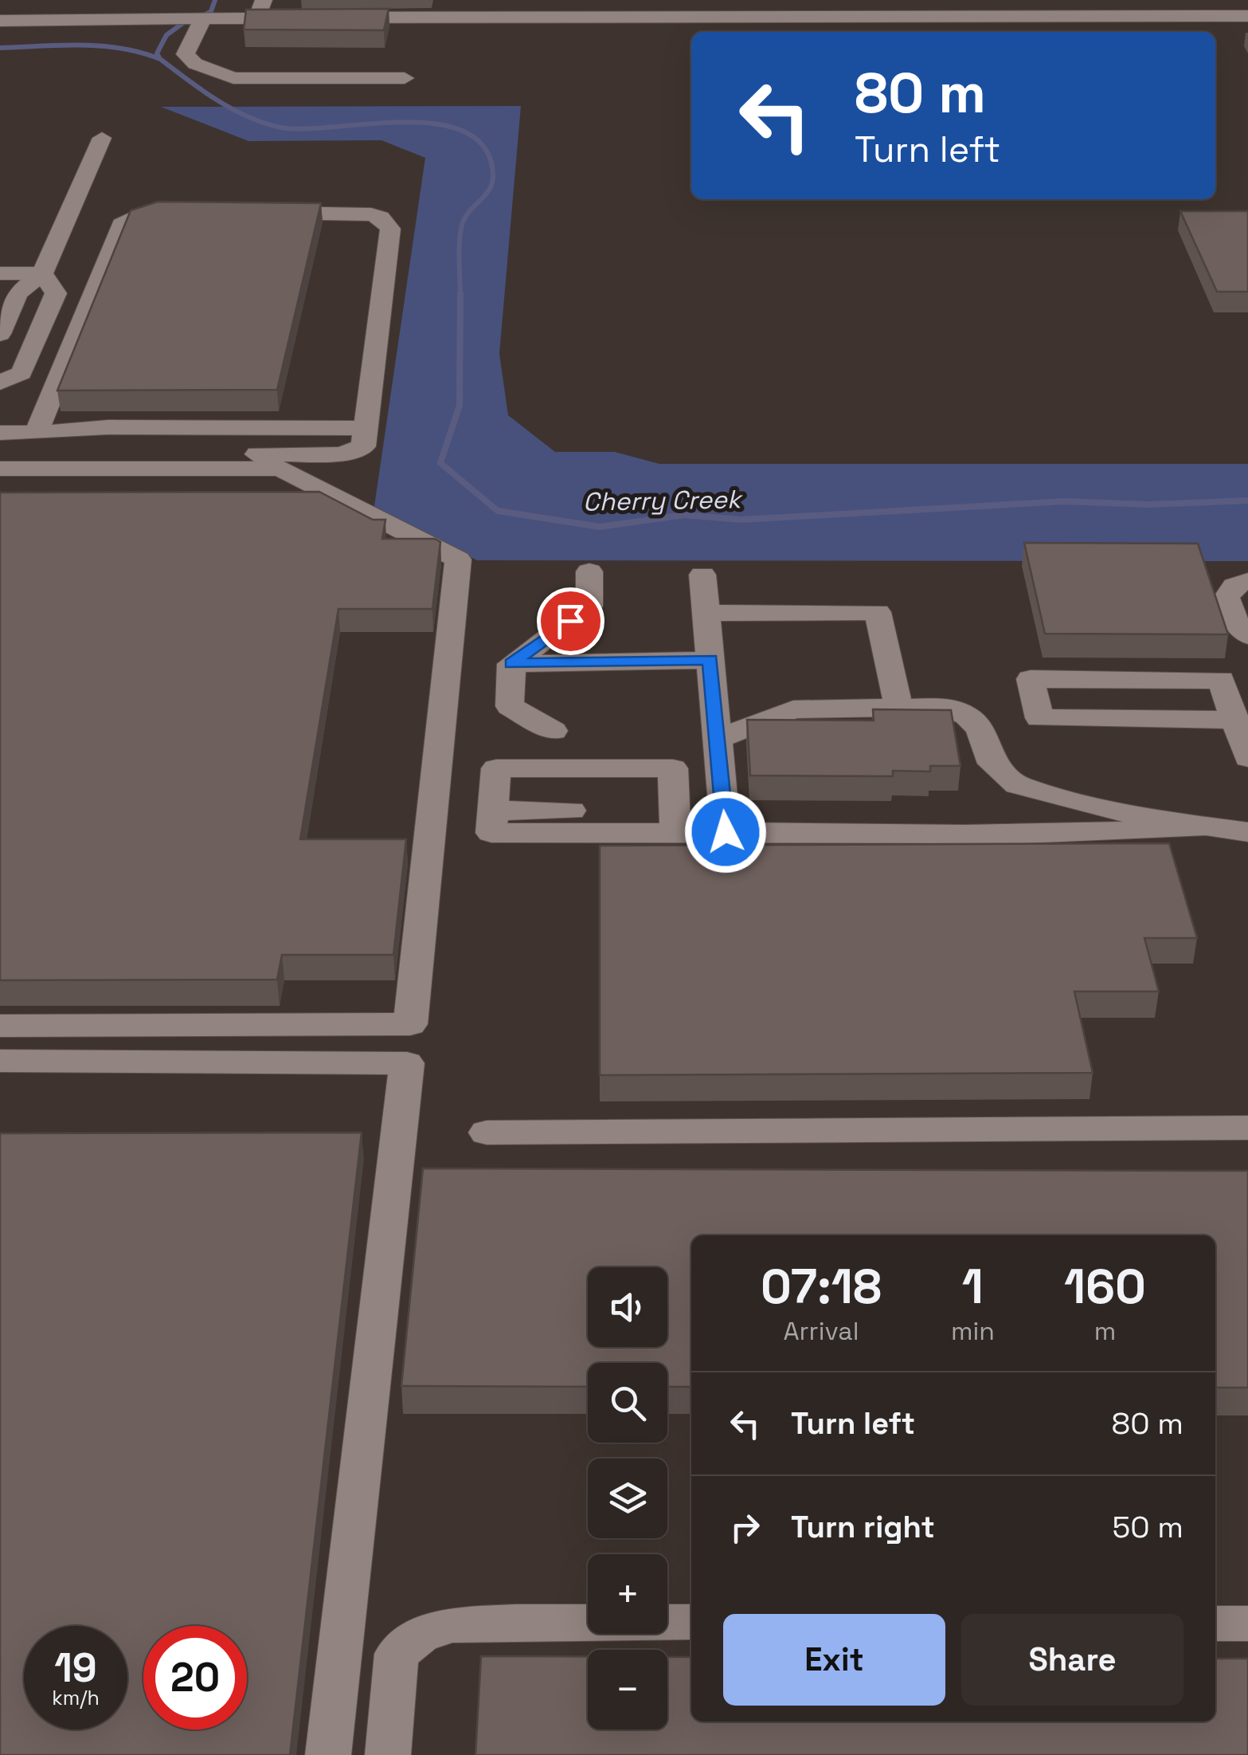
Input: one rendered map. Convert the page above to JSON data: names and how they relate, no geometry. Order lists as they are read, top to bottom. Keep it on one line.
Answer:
{"water":["Cherry Creek"],"page":{"turn":["80 m","Turn left"],"eta":["07:18","Arrival","1","min","160","m"],"map_buttons":["+","−"],"list":[{"name":"Turn left","value":"80 m"},{"name":"Turn right","value":"50 m"}],"buttons":["Exit","Share"],"speed":"19 km/h","limit":"20"}}
